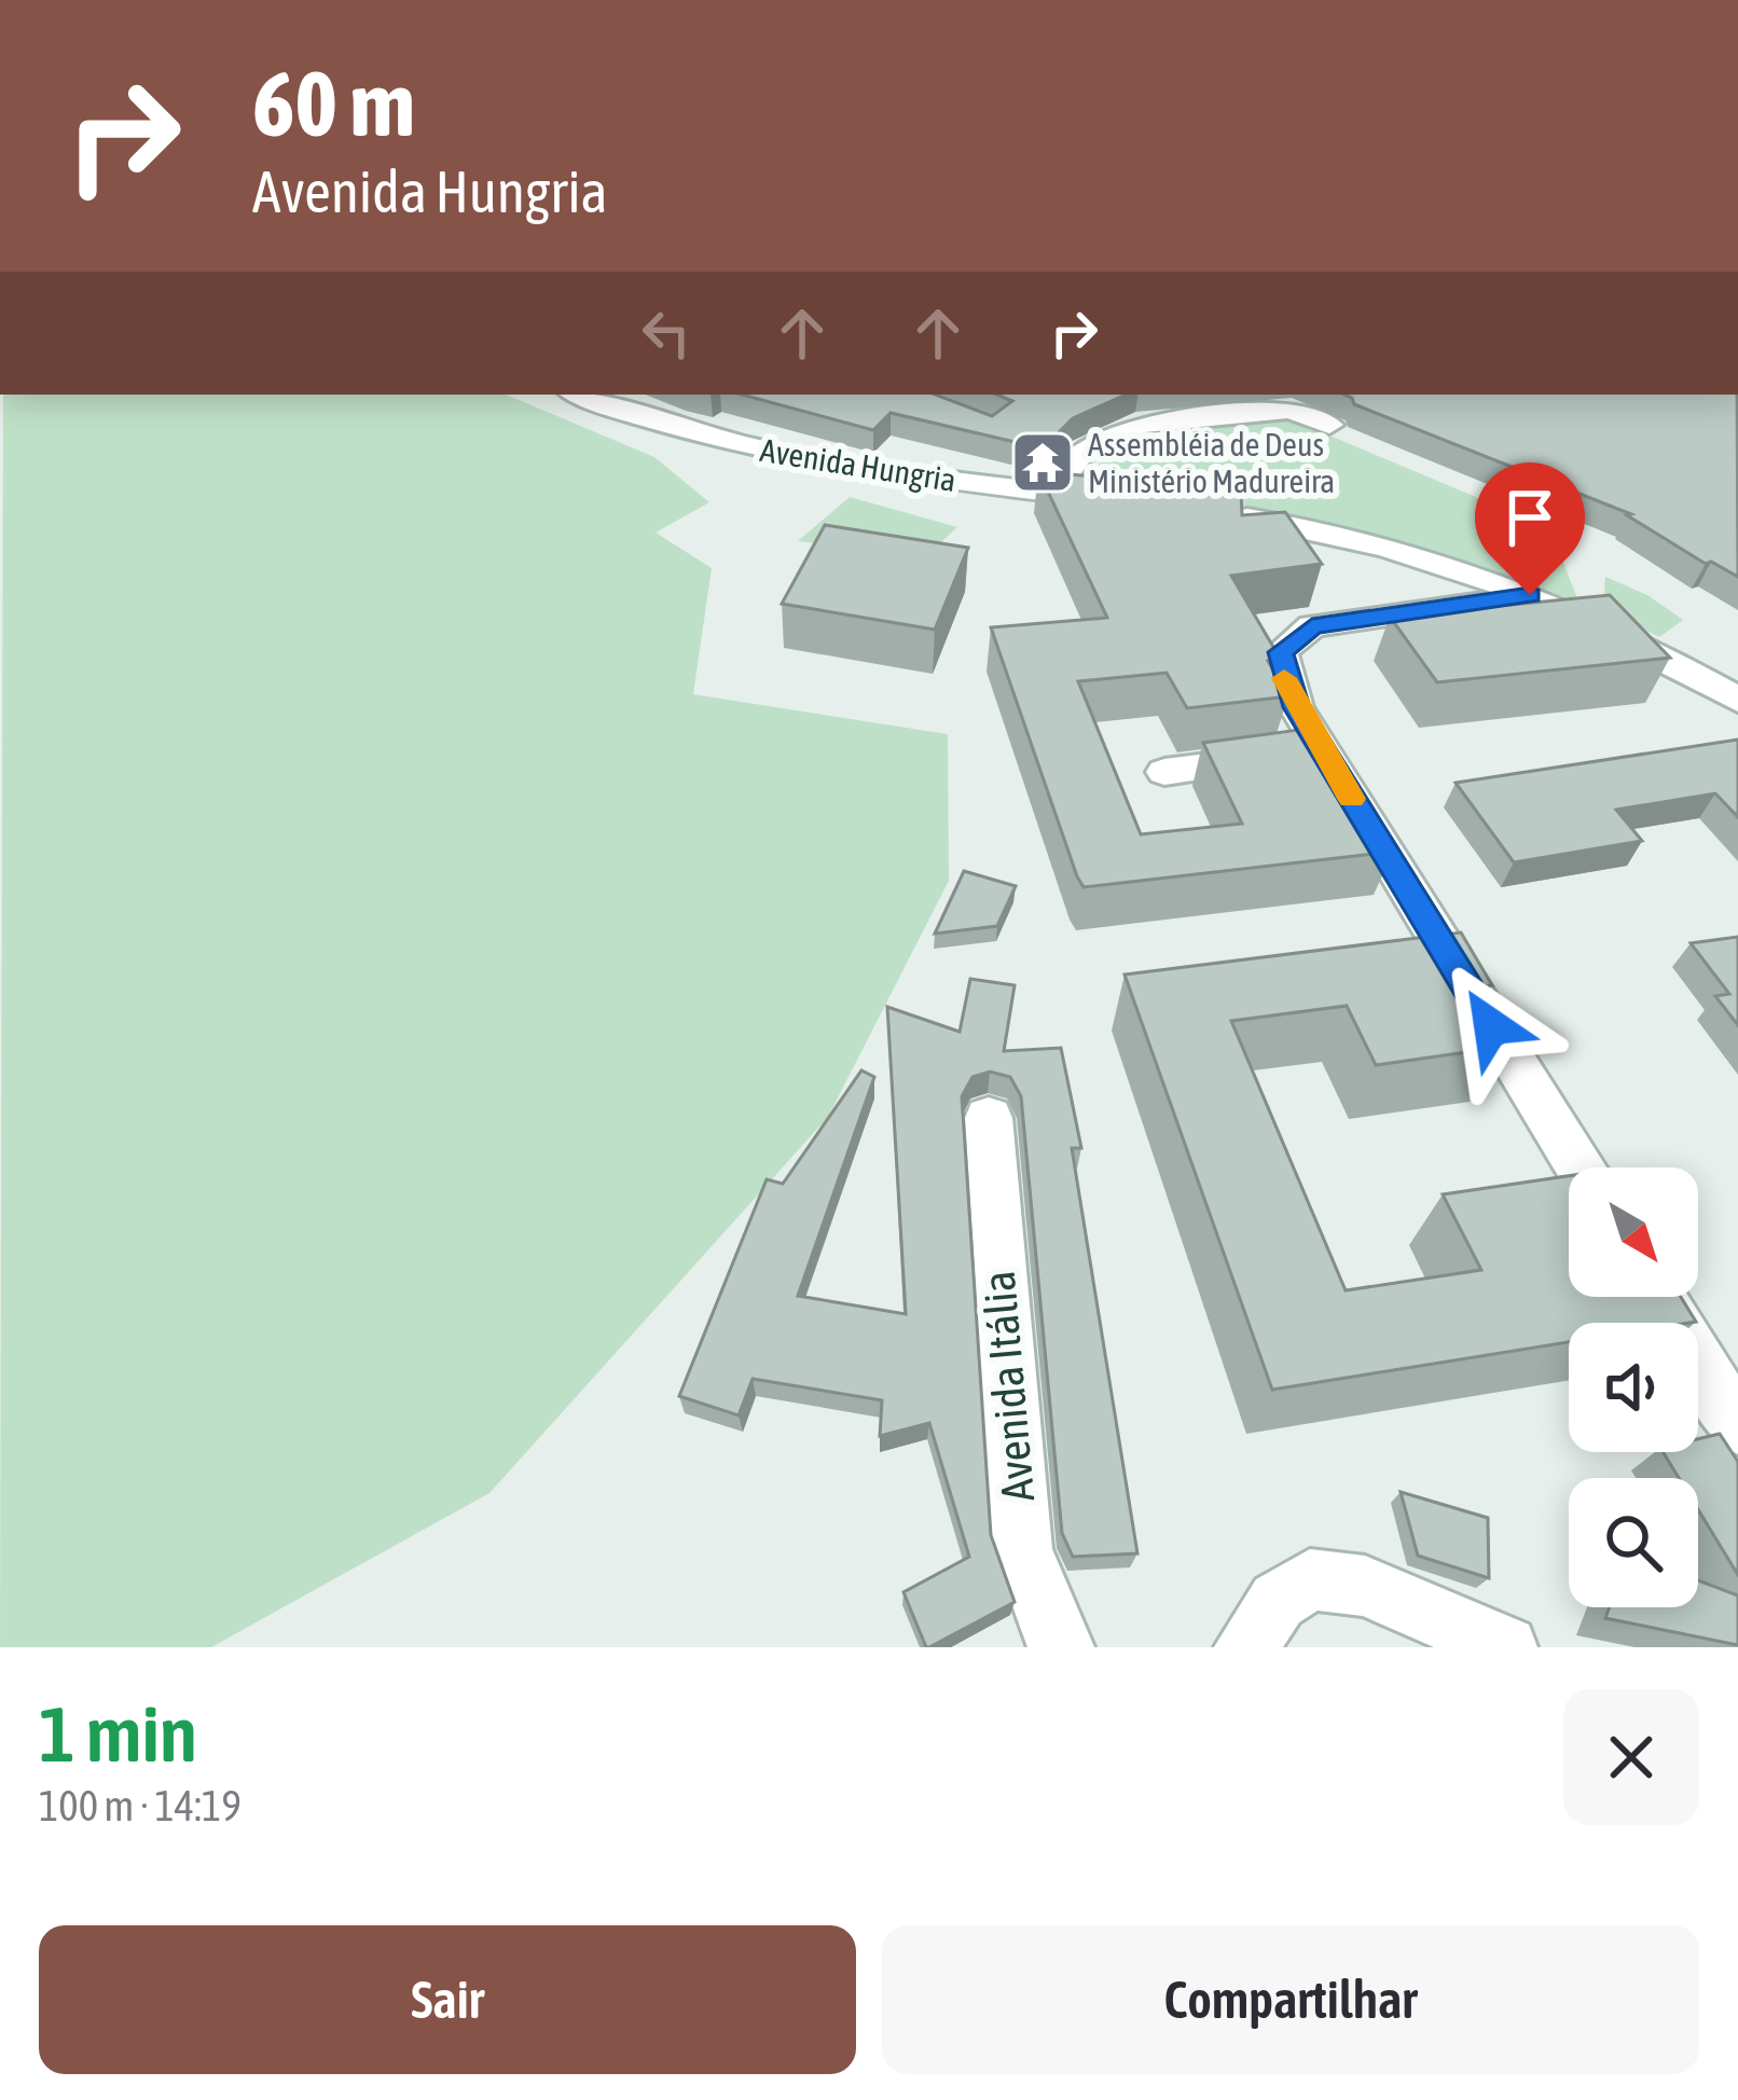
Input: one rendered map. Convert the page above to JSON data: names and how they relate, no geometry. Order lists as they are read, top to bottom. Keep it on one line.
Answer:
{"streets":{"street":["Avenida Hungria","Avenida Itália"]},"places":{"temple":["Assembléia de Deus Ministério Madureira"]},"north":"bottom right","page":{"turn":["60 m","Avenida Hungria"],"heading":["1 min","100 m · 14:19"],"buttons":["Sair","Compartilhar"]}}
